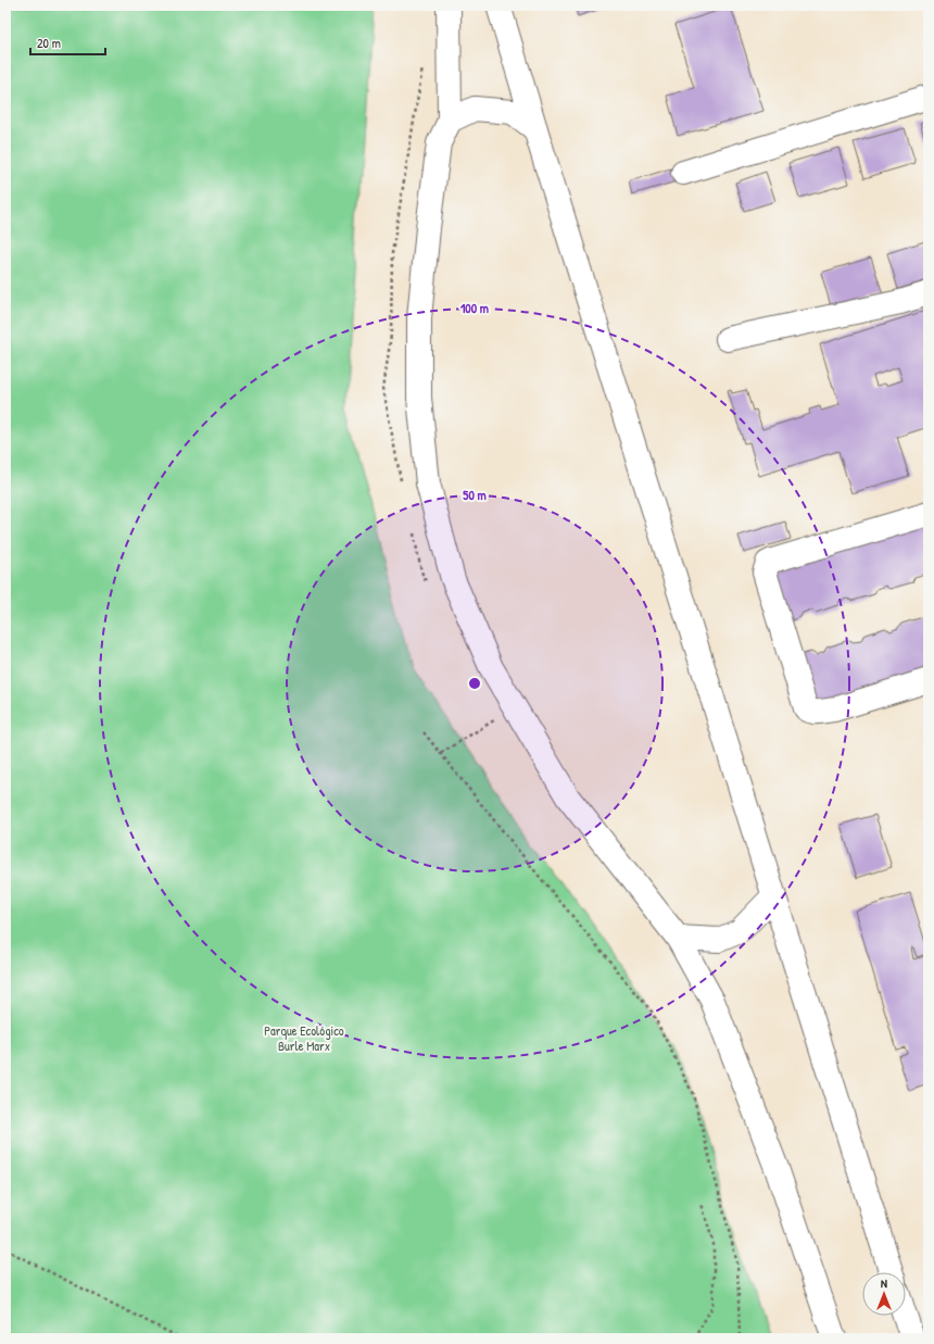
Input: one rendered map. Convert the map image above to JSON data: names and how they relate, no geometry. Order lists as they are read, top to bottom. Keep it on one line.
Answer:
{"parks":["Parque Ecológico Burle Marx"],"scale_bar":"20 m","north":"top","rings":["100 m","50 m"]}
